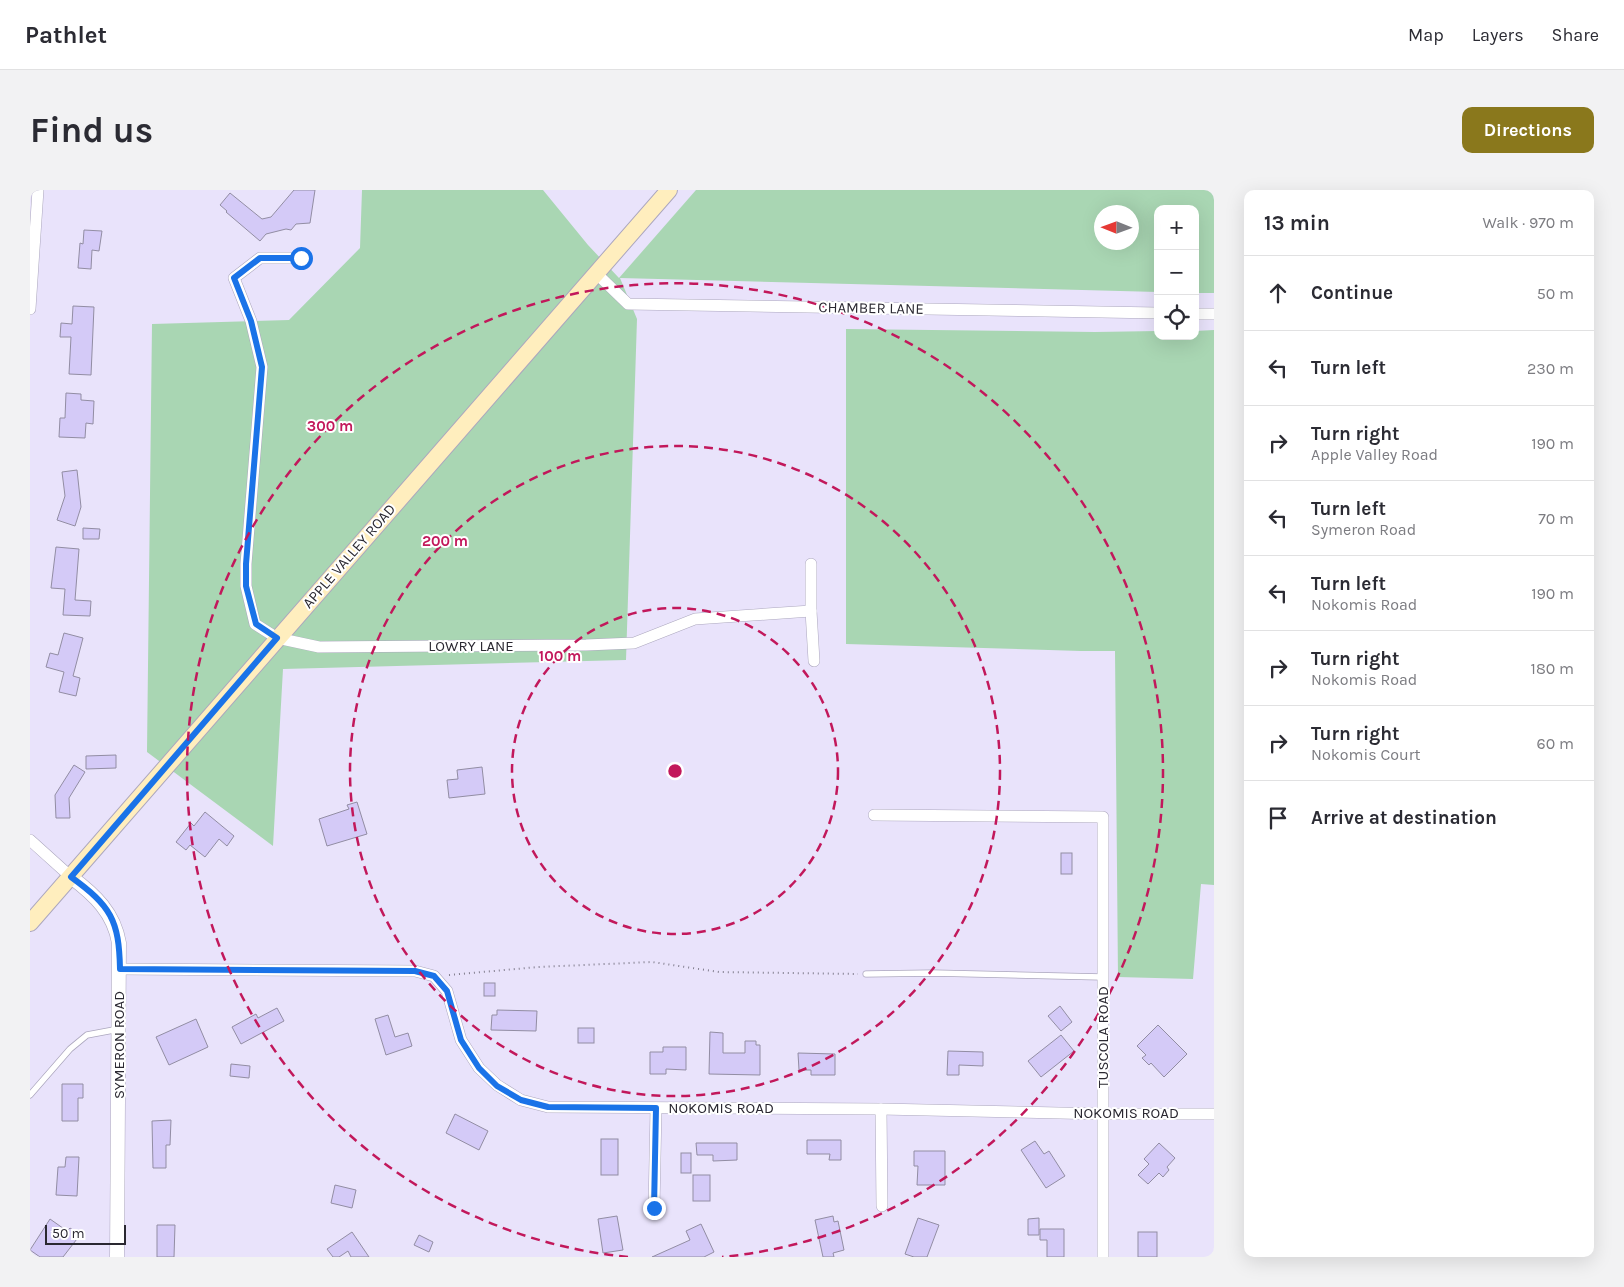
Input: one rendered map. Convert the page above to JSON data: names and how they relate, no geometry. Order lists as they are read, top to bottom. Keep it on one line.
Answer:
{"streets":{"main road":["APPLE VALLEY ROAD"],"street":["CHAMBER LANE","LOWRY LANE","TUSCOLA ROAD","SYMERON ROAD","NOKOMIS ROAD"]},"crossings":[["CHAMBER LANE","APPLE VALLEY ROAD"],["APPLE VALLEY ROAD","LOWRY LANE"],["APPLE VALLEY ROAD","SYMERON ROAD"],["TUSCOLA ROAD","NOKOMIS ROAD"]],"scale_bar":"50 m","north":"left","page":{"header":"Pathlet","nav":["Map","Layers","Share"],"buttons":"Directions","title":"Find us","heading":["13 min","Walk · 970 m"],"map_buttons":["+","−"],"list":[["Continue","50 m"],["Turn left","230 m"],["Turn right","Apple Valley Road","190 m"],["Turn left","Symeron Road","70 m"],["Turn left","Nokomis Road","190 m"],["Turn right","Nokomis Road","180 m"],["Turn right","Nokomis Court","60 m"],"Arrive at destination"],"scale":"50 m"},"rings":["300 m","200 m","100 m"]}
